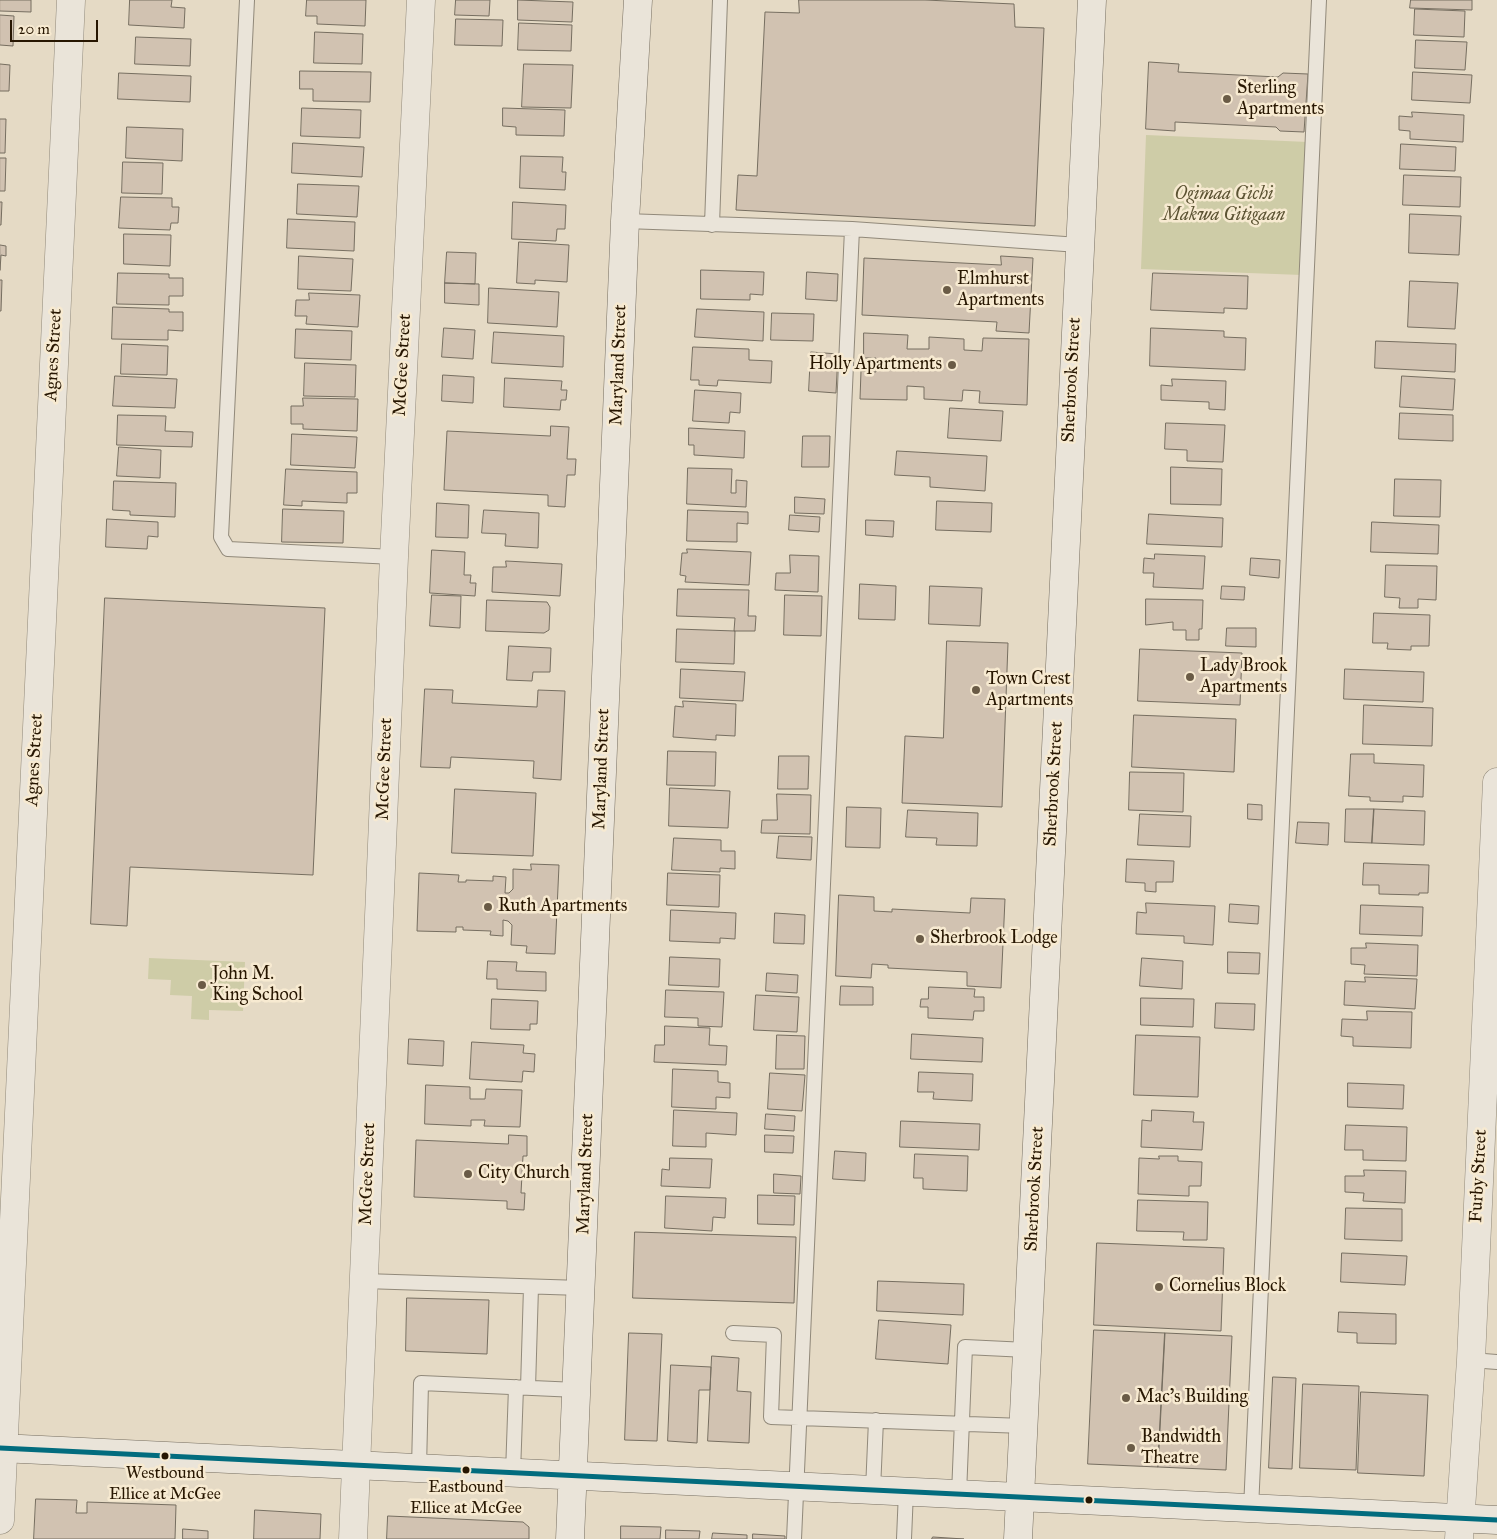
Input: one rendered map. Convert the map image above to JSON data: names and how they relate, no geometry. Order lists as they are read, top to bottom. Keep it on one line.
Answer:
{"streets":{"main road":["Agnes Street","McGee Street","Maryland Street","Sherbrook Street","Furby Street"]},"parks":["Ogimaa Gichi Makwa Gitigaan"],"places":["Sterling Apartments","Elmhurst Apartments","Holly Apartments","Lady Brook Apartments","Town Crest Apartments","Ruth Apartments","Sherbrook Lodge","John M. King School","City Church","Cornelius Block","Mac's Building","Bandwidth Theatre","Westbound Ellice at McGee","Eastbound Ellice at McGee"],"scale_bar":"20 m"}
